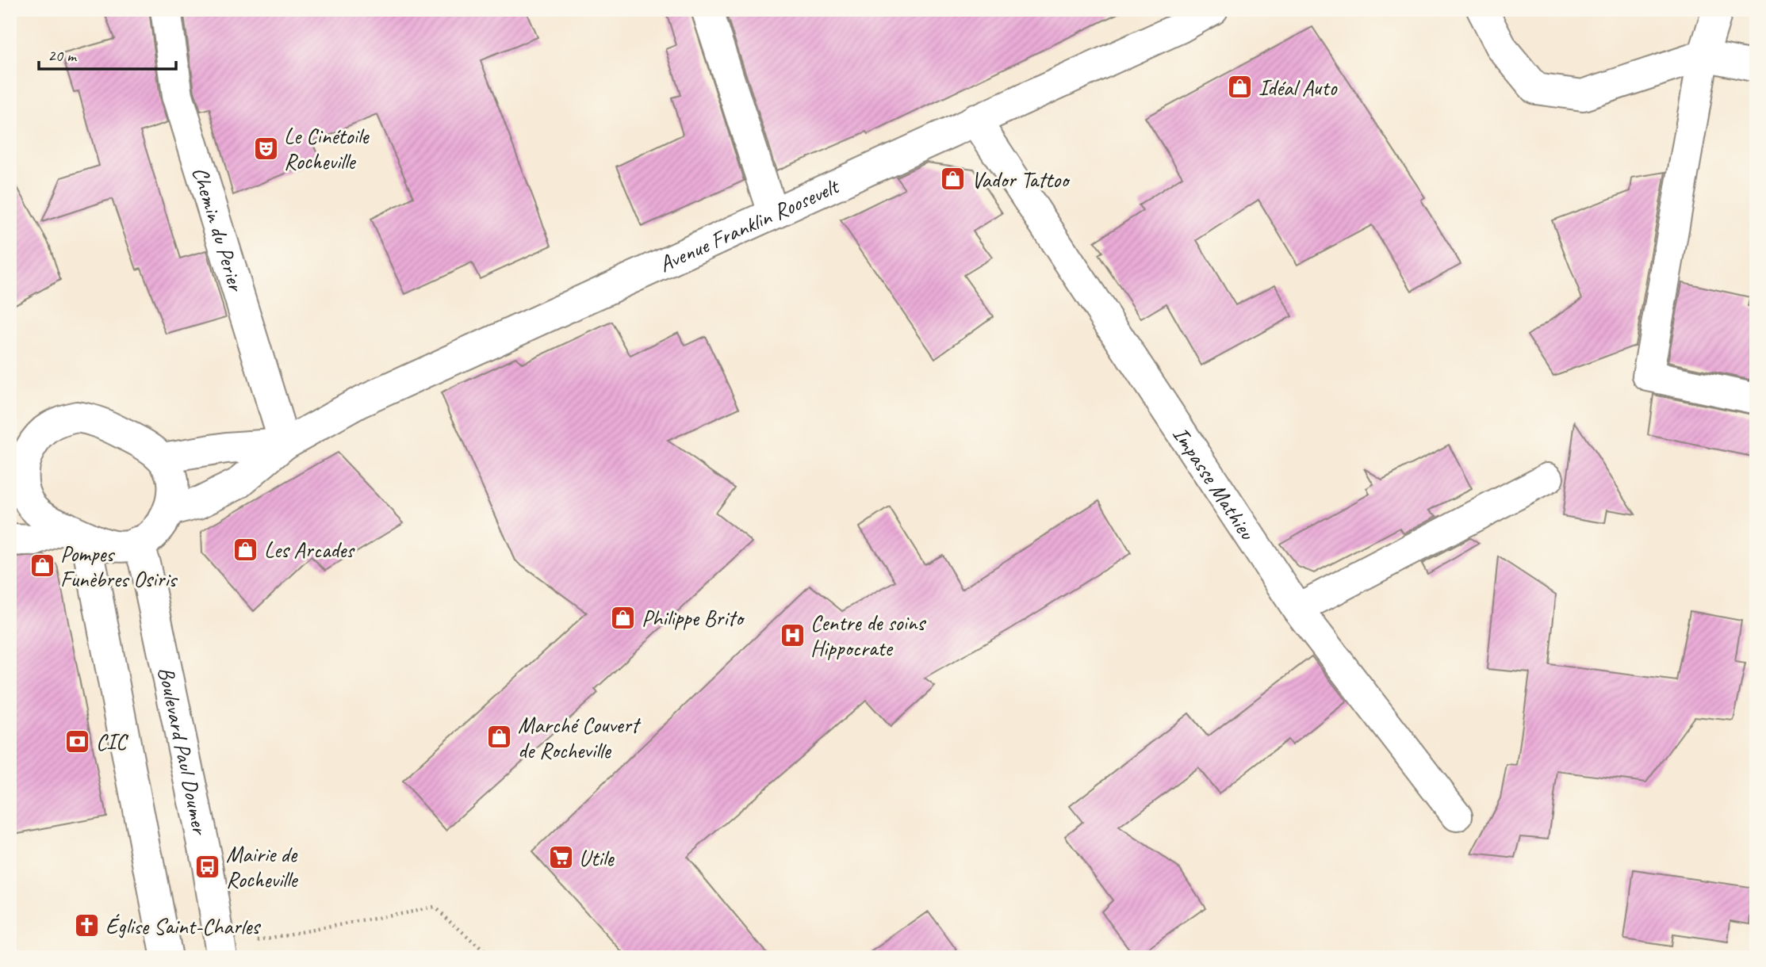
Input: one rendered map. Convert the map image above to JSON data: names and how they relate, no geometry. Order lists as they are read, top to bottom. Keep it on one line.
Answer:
{"streets":{"street":["Avenue Franklin Roosevelt","Chemin du Perier","Impasse Mathieu","Boulevard Paul Doumer"]},"crossings":[["Avenue Franklin Roosevelt","Chemin du Perier"],["Avenue Franklin Roosevelt","Impasse Mathieu"],["Avenue Franklin Roosevelt","Boulevard Paul Doumer"]],"places":{"shop":["Idéal Auto","Vador Tattoo","Les Arcades","Pompes Funèbres Osiris","Philippe Brito","Marché Couvert de Rocheville"],"theatre":["Le Cinétoile Rocheville"],"hospital":["Centre de soins Hippocrate"],"bank":["CIC"],"supermarket":["Utile"],"bus stop":["Mairie de Rocheville"],"church":["Église Saint-Charles"]},"scale_bar":"20 m"}
